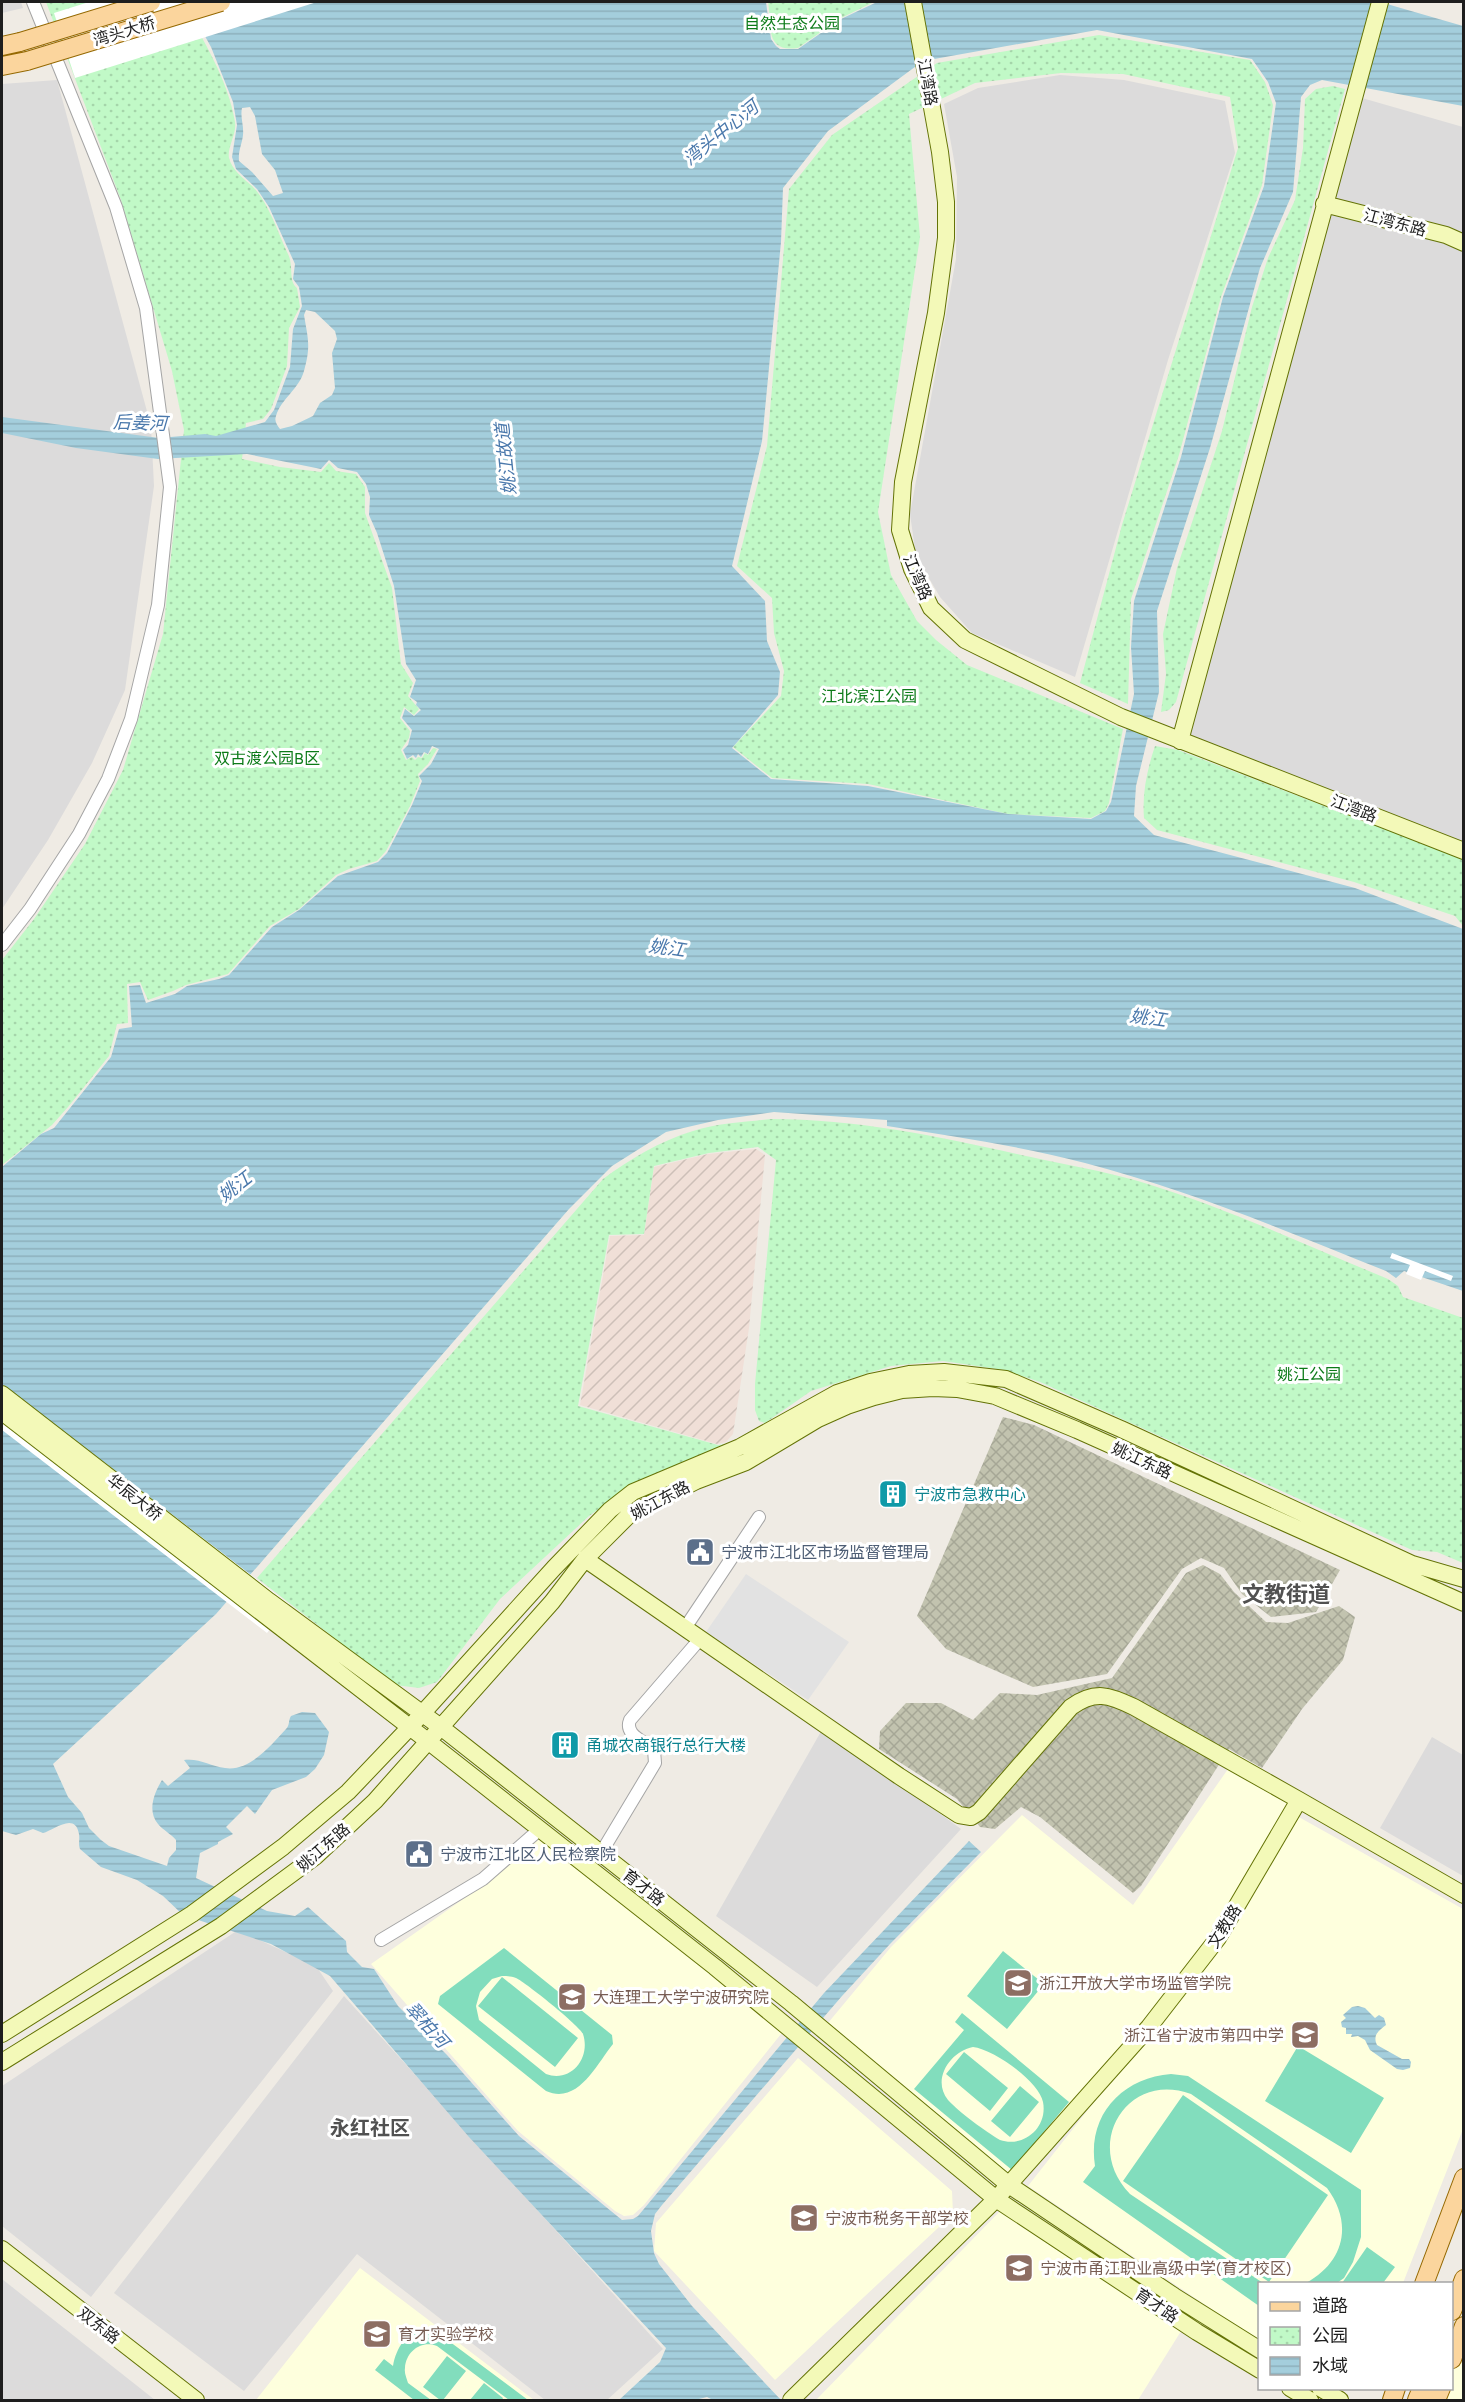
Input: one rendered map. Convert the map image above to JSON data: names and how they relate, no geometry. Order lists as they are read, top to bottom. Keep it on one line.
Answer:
{"streets":{"main road":["湾头大桥","江湾路","江湾东路","姚江东路","华辰大桥","育才路","文教路","双东路"]},"crossings":[["姚江东路","育才路"],["华辰大桥","育才路"],["育才路","文教路"]],"districts":["文教街道","永红社区"],"water":["湾头中心河","后姜河","姚江故道","姚江","翠柏河"],"parks":["自然生态公园","江北滨江公园","双古渡公园B区","姚江公园"],"places":{"building":["宁波市急救中心","甬城农商银行总行大楼"],"public building":["宁波市江北区市场监督管理局","宁波市江北区人民检察院"],"school or university":["浙江开放大学市场监管学院","大连理工大学宁波研究院","浙江省宁波市第四中学","宁波市税务干部学校","宁波市甬江职业高级中学(育才校区)","育才实验学校"]},"legend":["道路","公园","水域"]}
